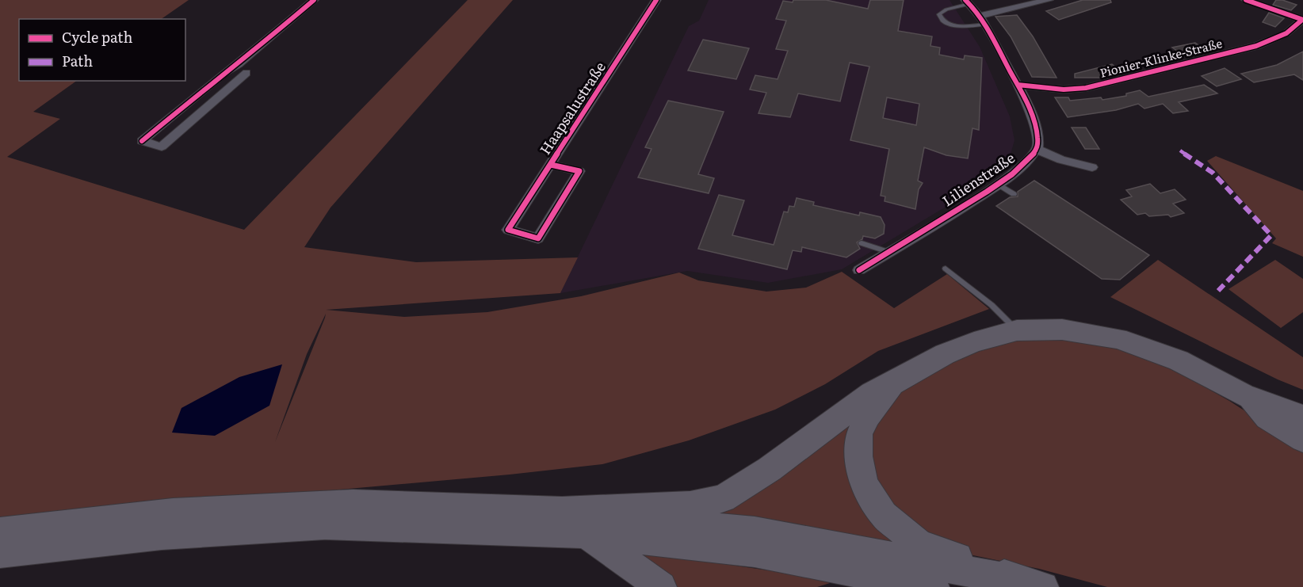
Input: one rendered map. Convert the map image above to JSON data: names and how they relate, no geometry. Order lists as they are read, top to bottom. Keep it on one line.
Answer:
{"streets":{"street":["Pionier-Klinke-Straße","Haapsalustraße","Lilienstraße"]},"legend":["Cycle path","Path"]}
